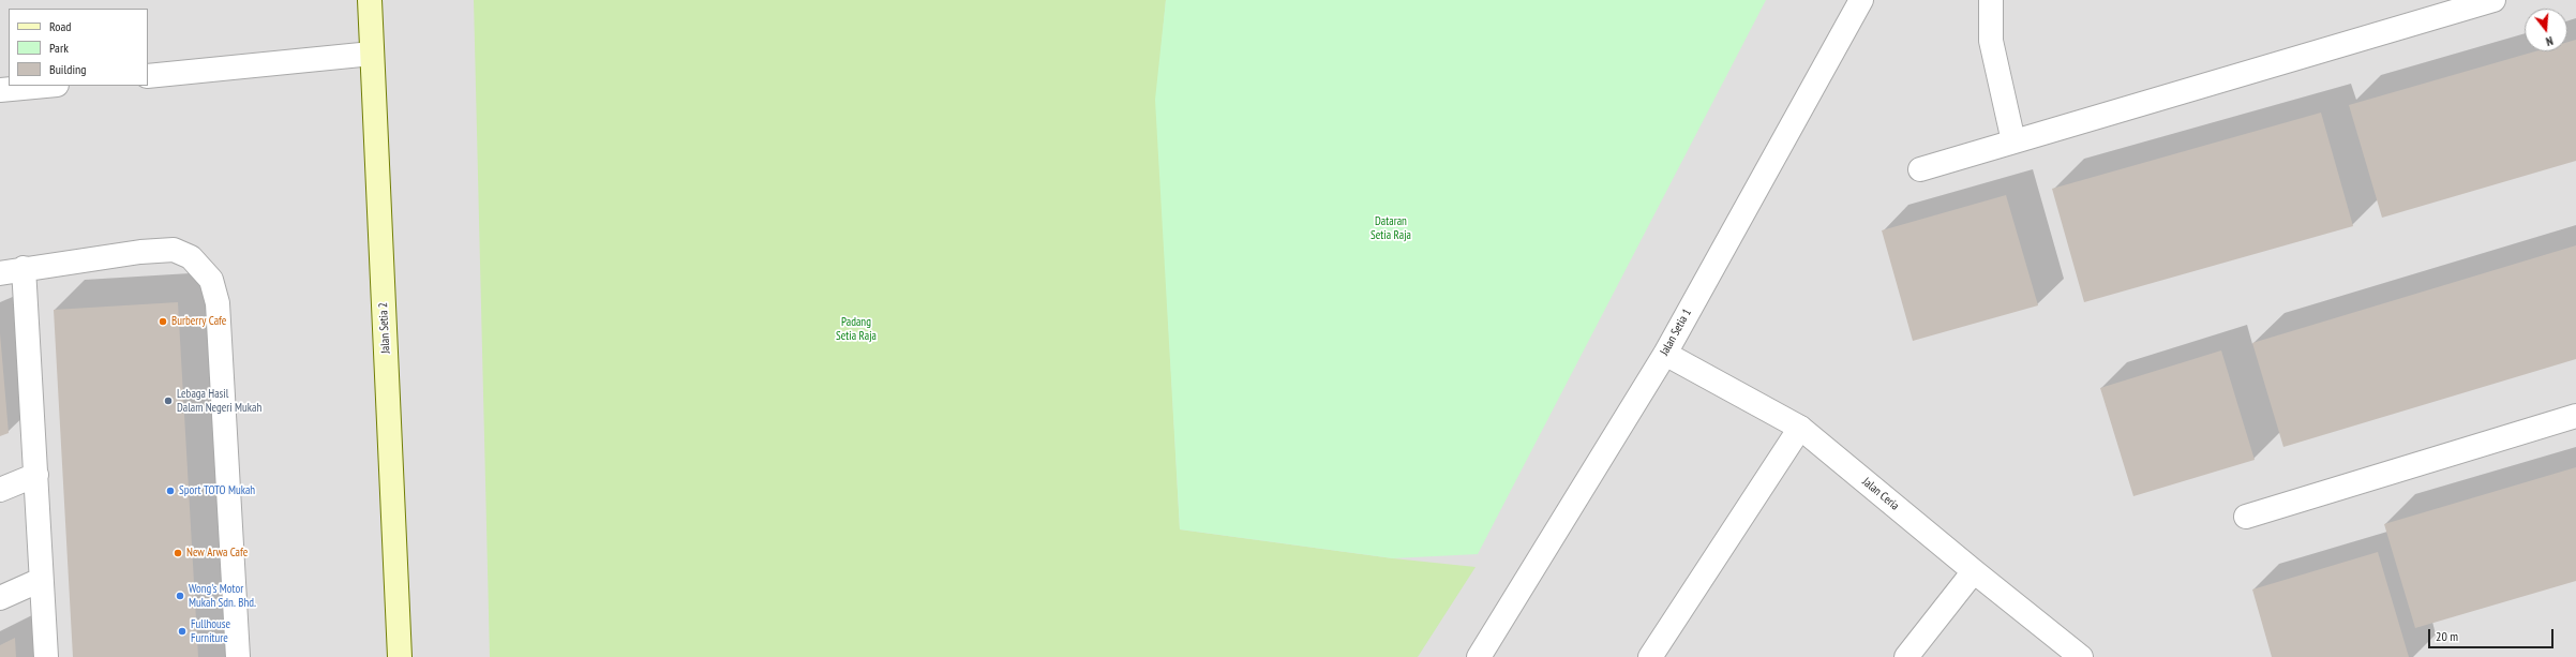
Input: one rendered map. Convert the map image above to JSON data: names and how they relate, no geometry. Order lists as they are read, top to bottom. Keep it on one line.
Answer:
{"streets":{"street":["Jalan Setia 2","Jalan Setia 1","Jalan Ceria"]},"crossings":[["Jalan Setia 1","Jalan Ceria"]],"parks":["Dataran Setia Raja","Padang Setia Raja"],"places":["Burberry Cafe","Lebaga Hasil Dalam Negeri Mukah","Sport TOTO Mukah","New Arwa Cafe","Wong's Motor Mukah Sdn. Bhd.","Fullhouse Furniture"],"legend":["Road","Park","Building"],"scale_bar":"20 m","north":"bottom"}
